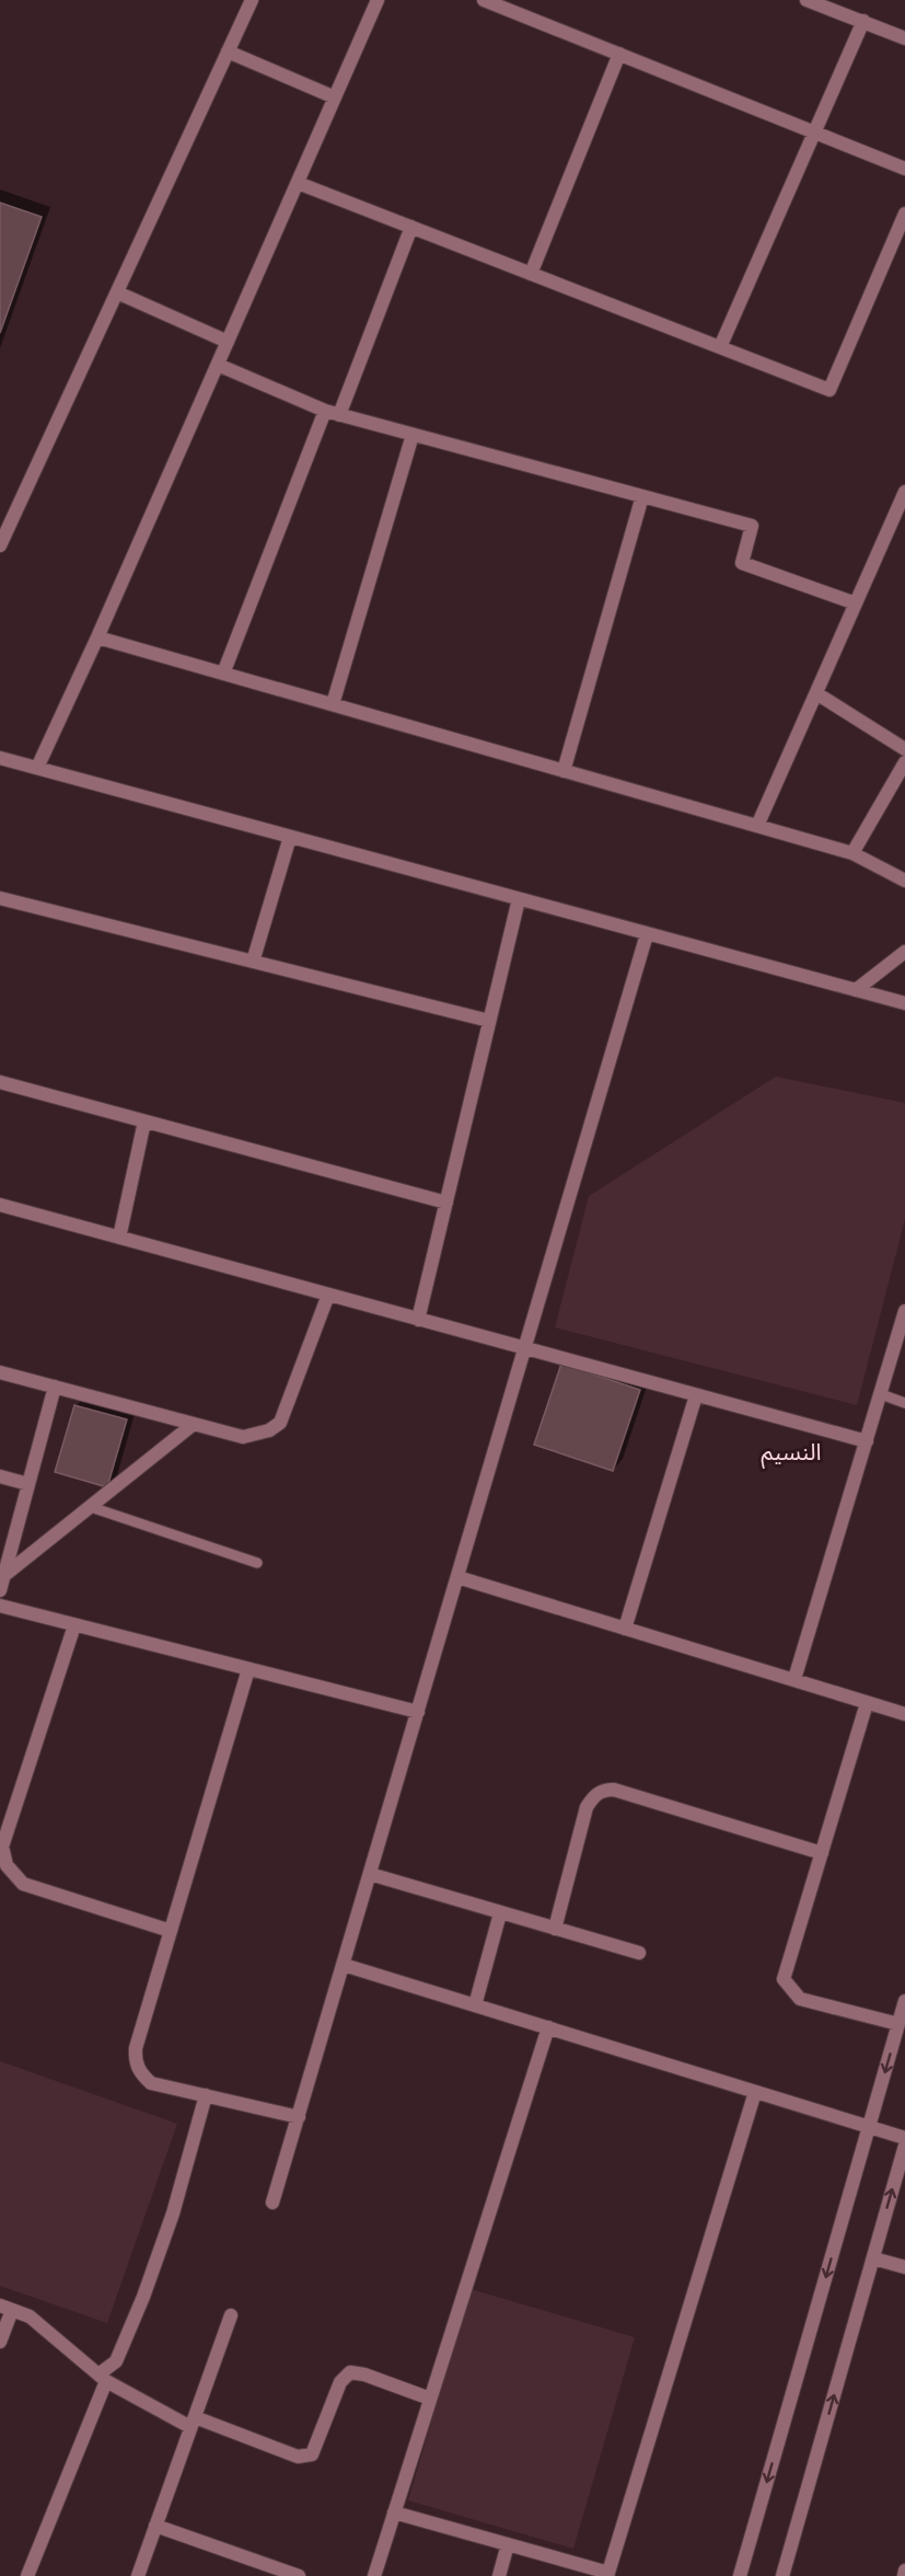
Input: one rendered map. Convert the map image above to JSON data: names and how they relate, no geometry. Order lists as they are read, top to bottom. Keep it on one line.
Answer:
{"districts":["النسيم"]}
